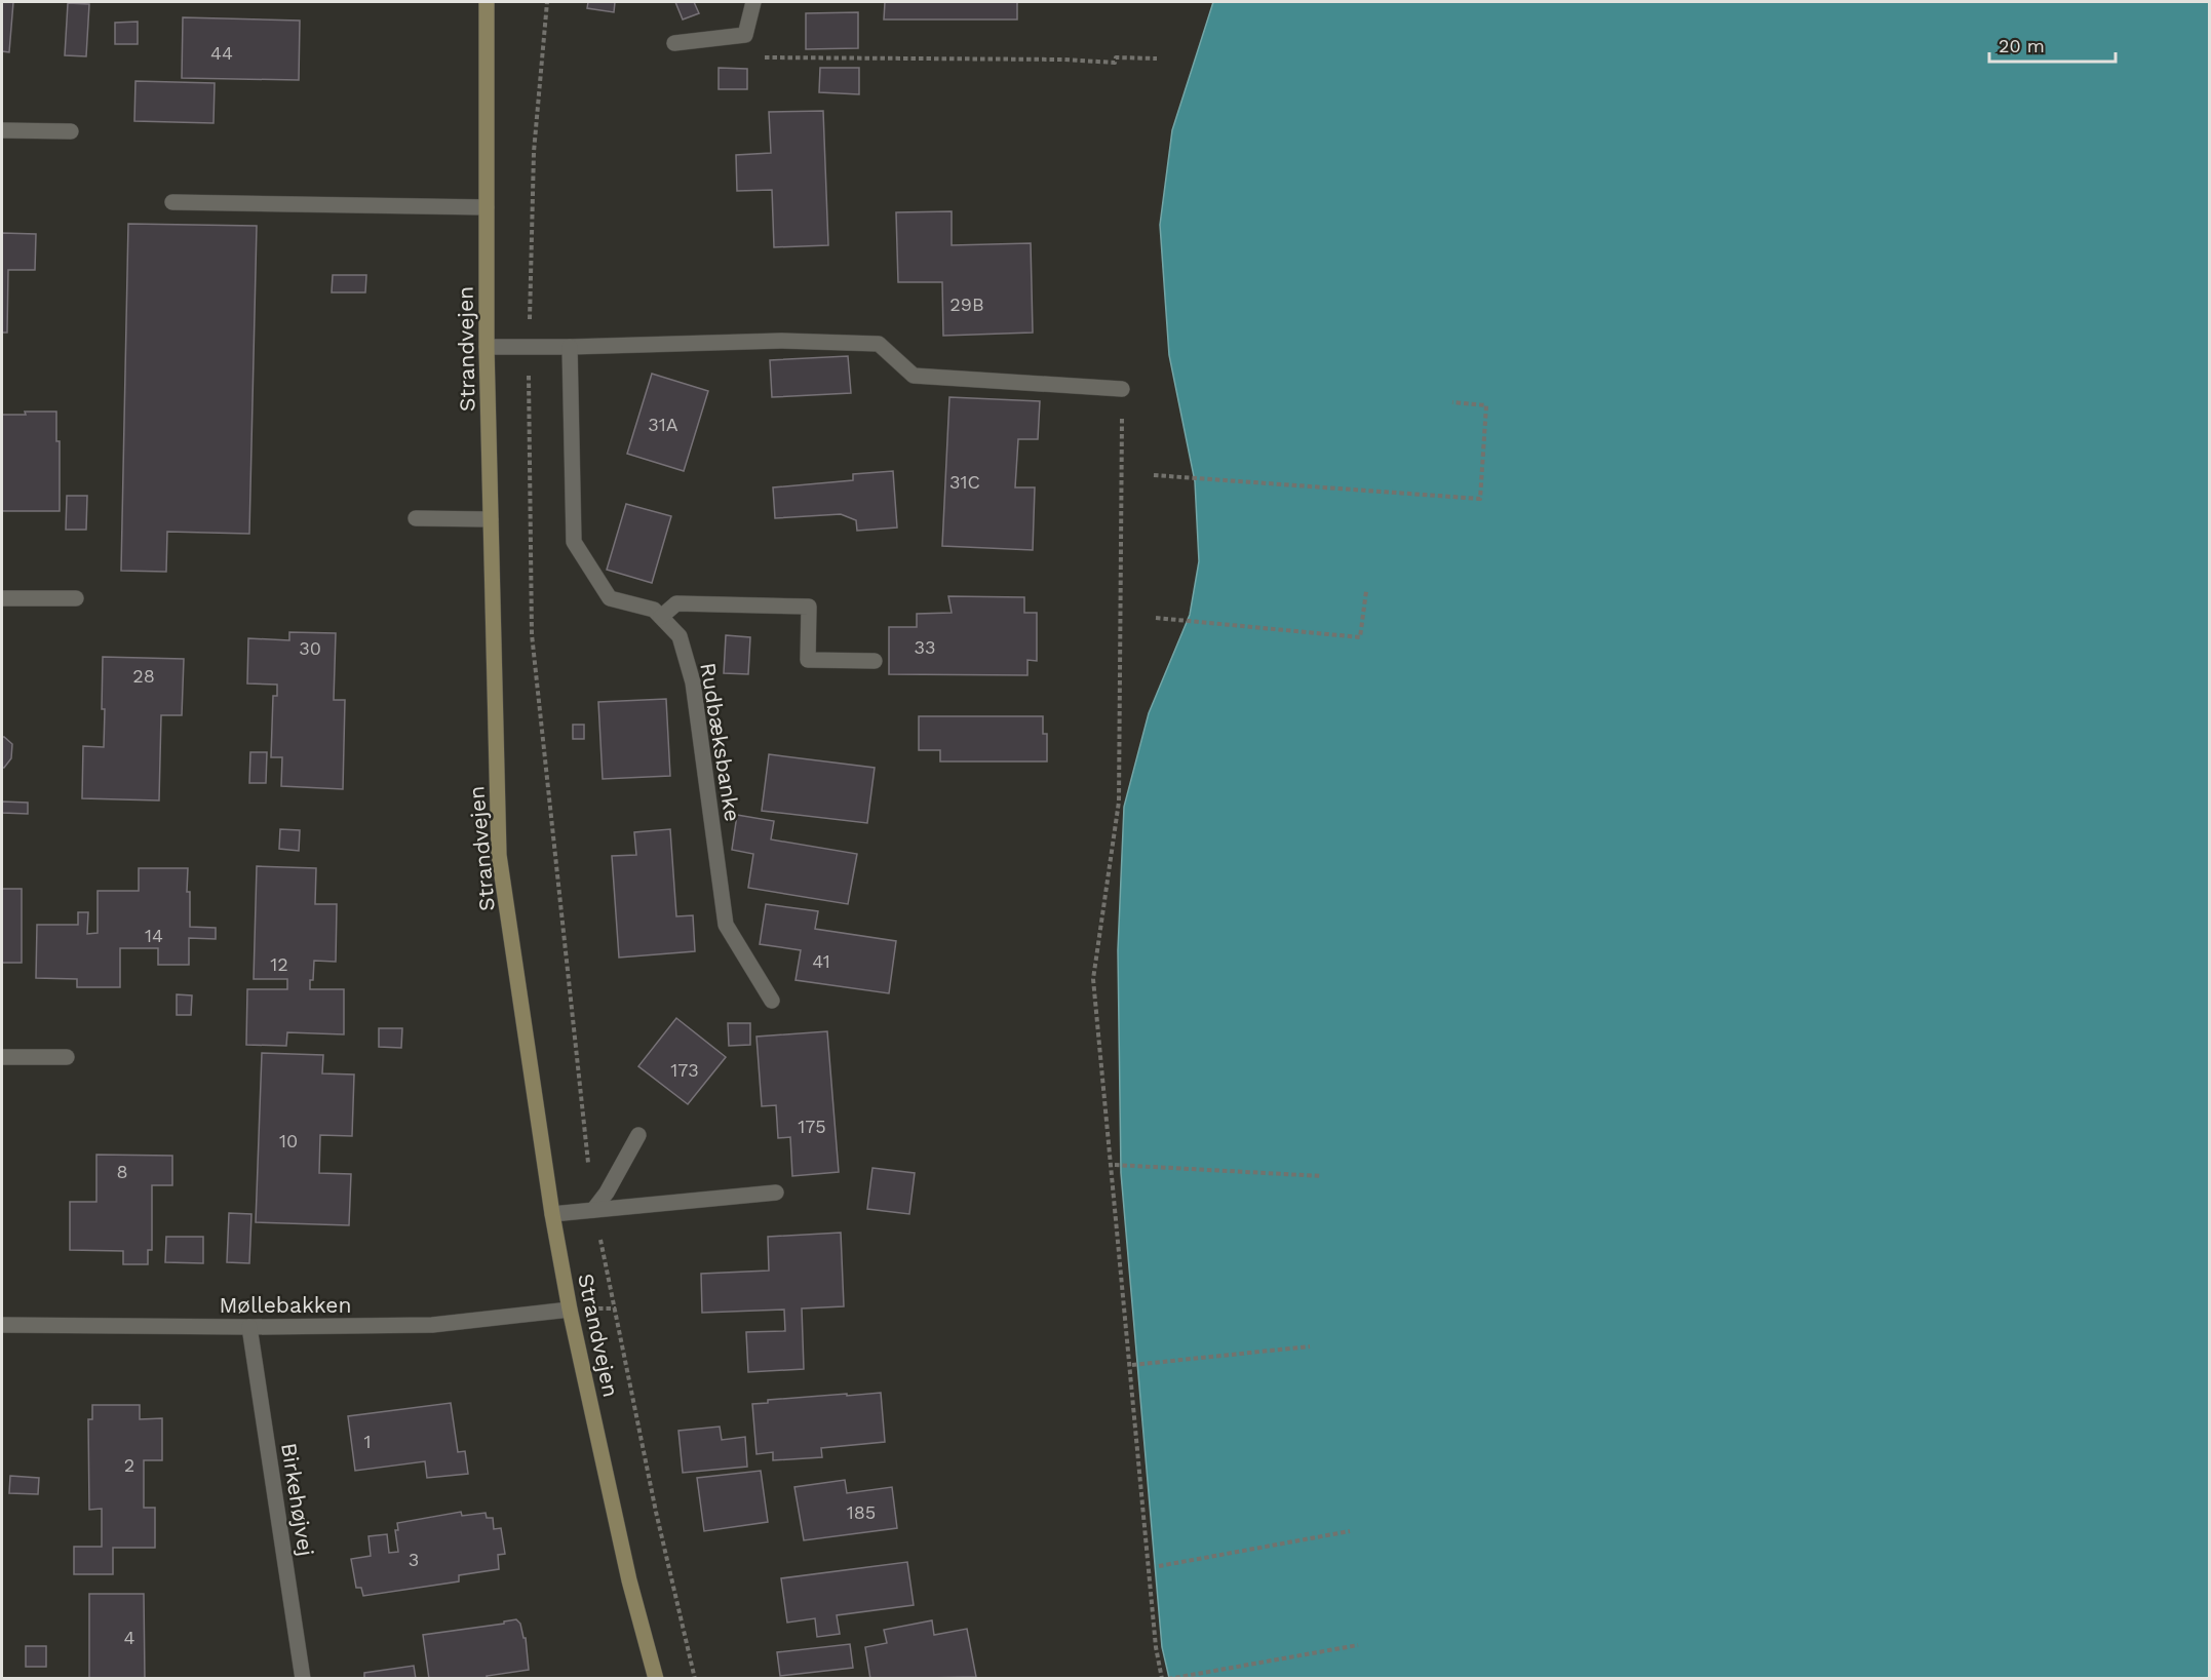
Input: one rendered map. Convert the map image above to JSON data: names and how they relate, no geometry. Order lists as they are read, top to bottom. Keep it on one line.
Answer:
{"streets":{"street":["Strandvejen","Rudbæksbanke","Møllebakken","Birkehøjvej"]},"crossings":[["Strandvejen","Møllebakken"],["Møllebakken","Birkehøjvej"]],"house_numbers":["44","29B","31A","31C","33","30","28","14","41","12","173","175","10","8","1","2","185","3","4"],"scale_bar":"20 m"}
